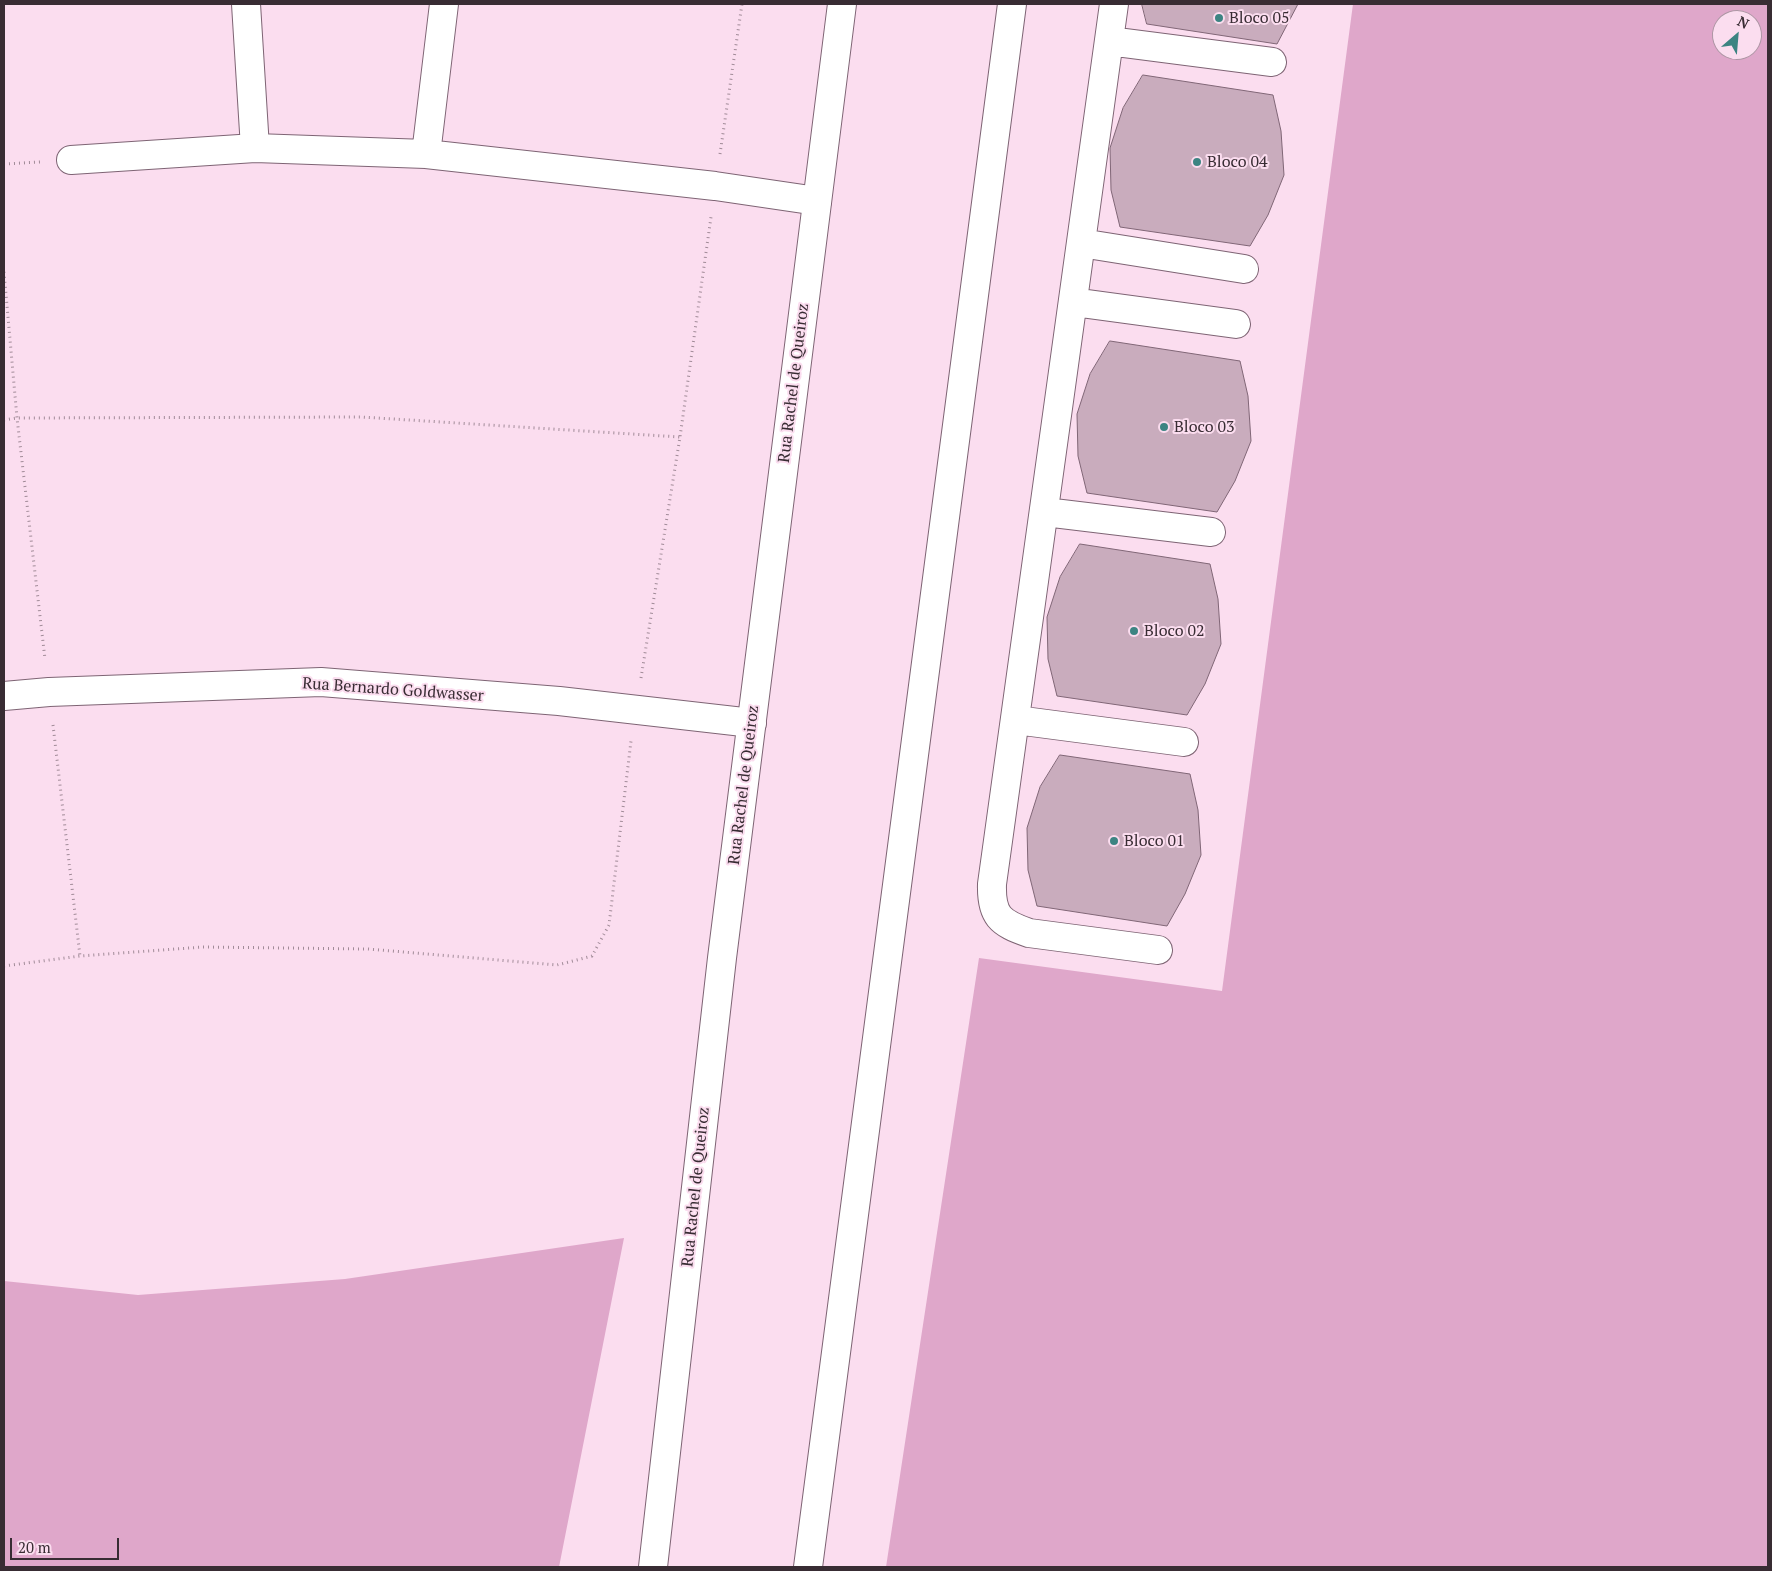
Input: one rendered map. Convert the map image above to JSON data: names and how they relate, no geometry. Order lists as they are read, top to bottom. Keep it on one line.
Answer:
{"streets":{"street":["Rua Rachel de Queiroz","Rua Bernardo Goldwasser"]},"crossings":[["Rua Rachel de Queiroz","Rua Bernardo Goldwasser"]],"places":["Bloco 05","Bloco 04","Bloco 03","Bloco 02","Bloco 01"],"scale_bar":"20 m","north":"top right"}
